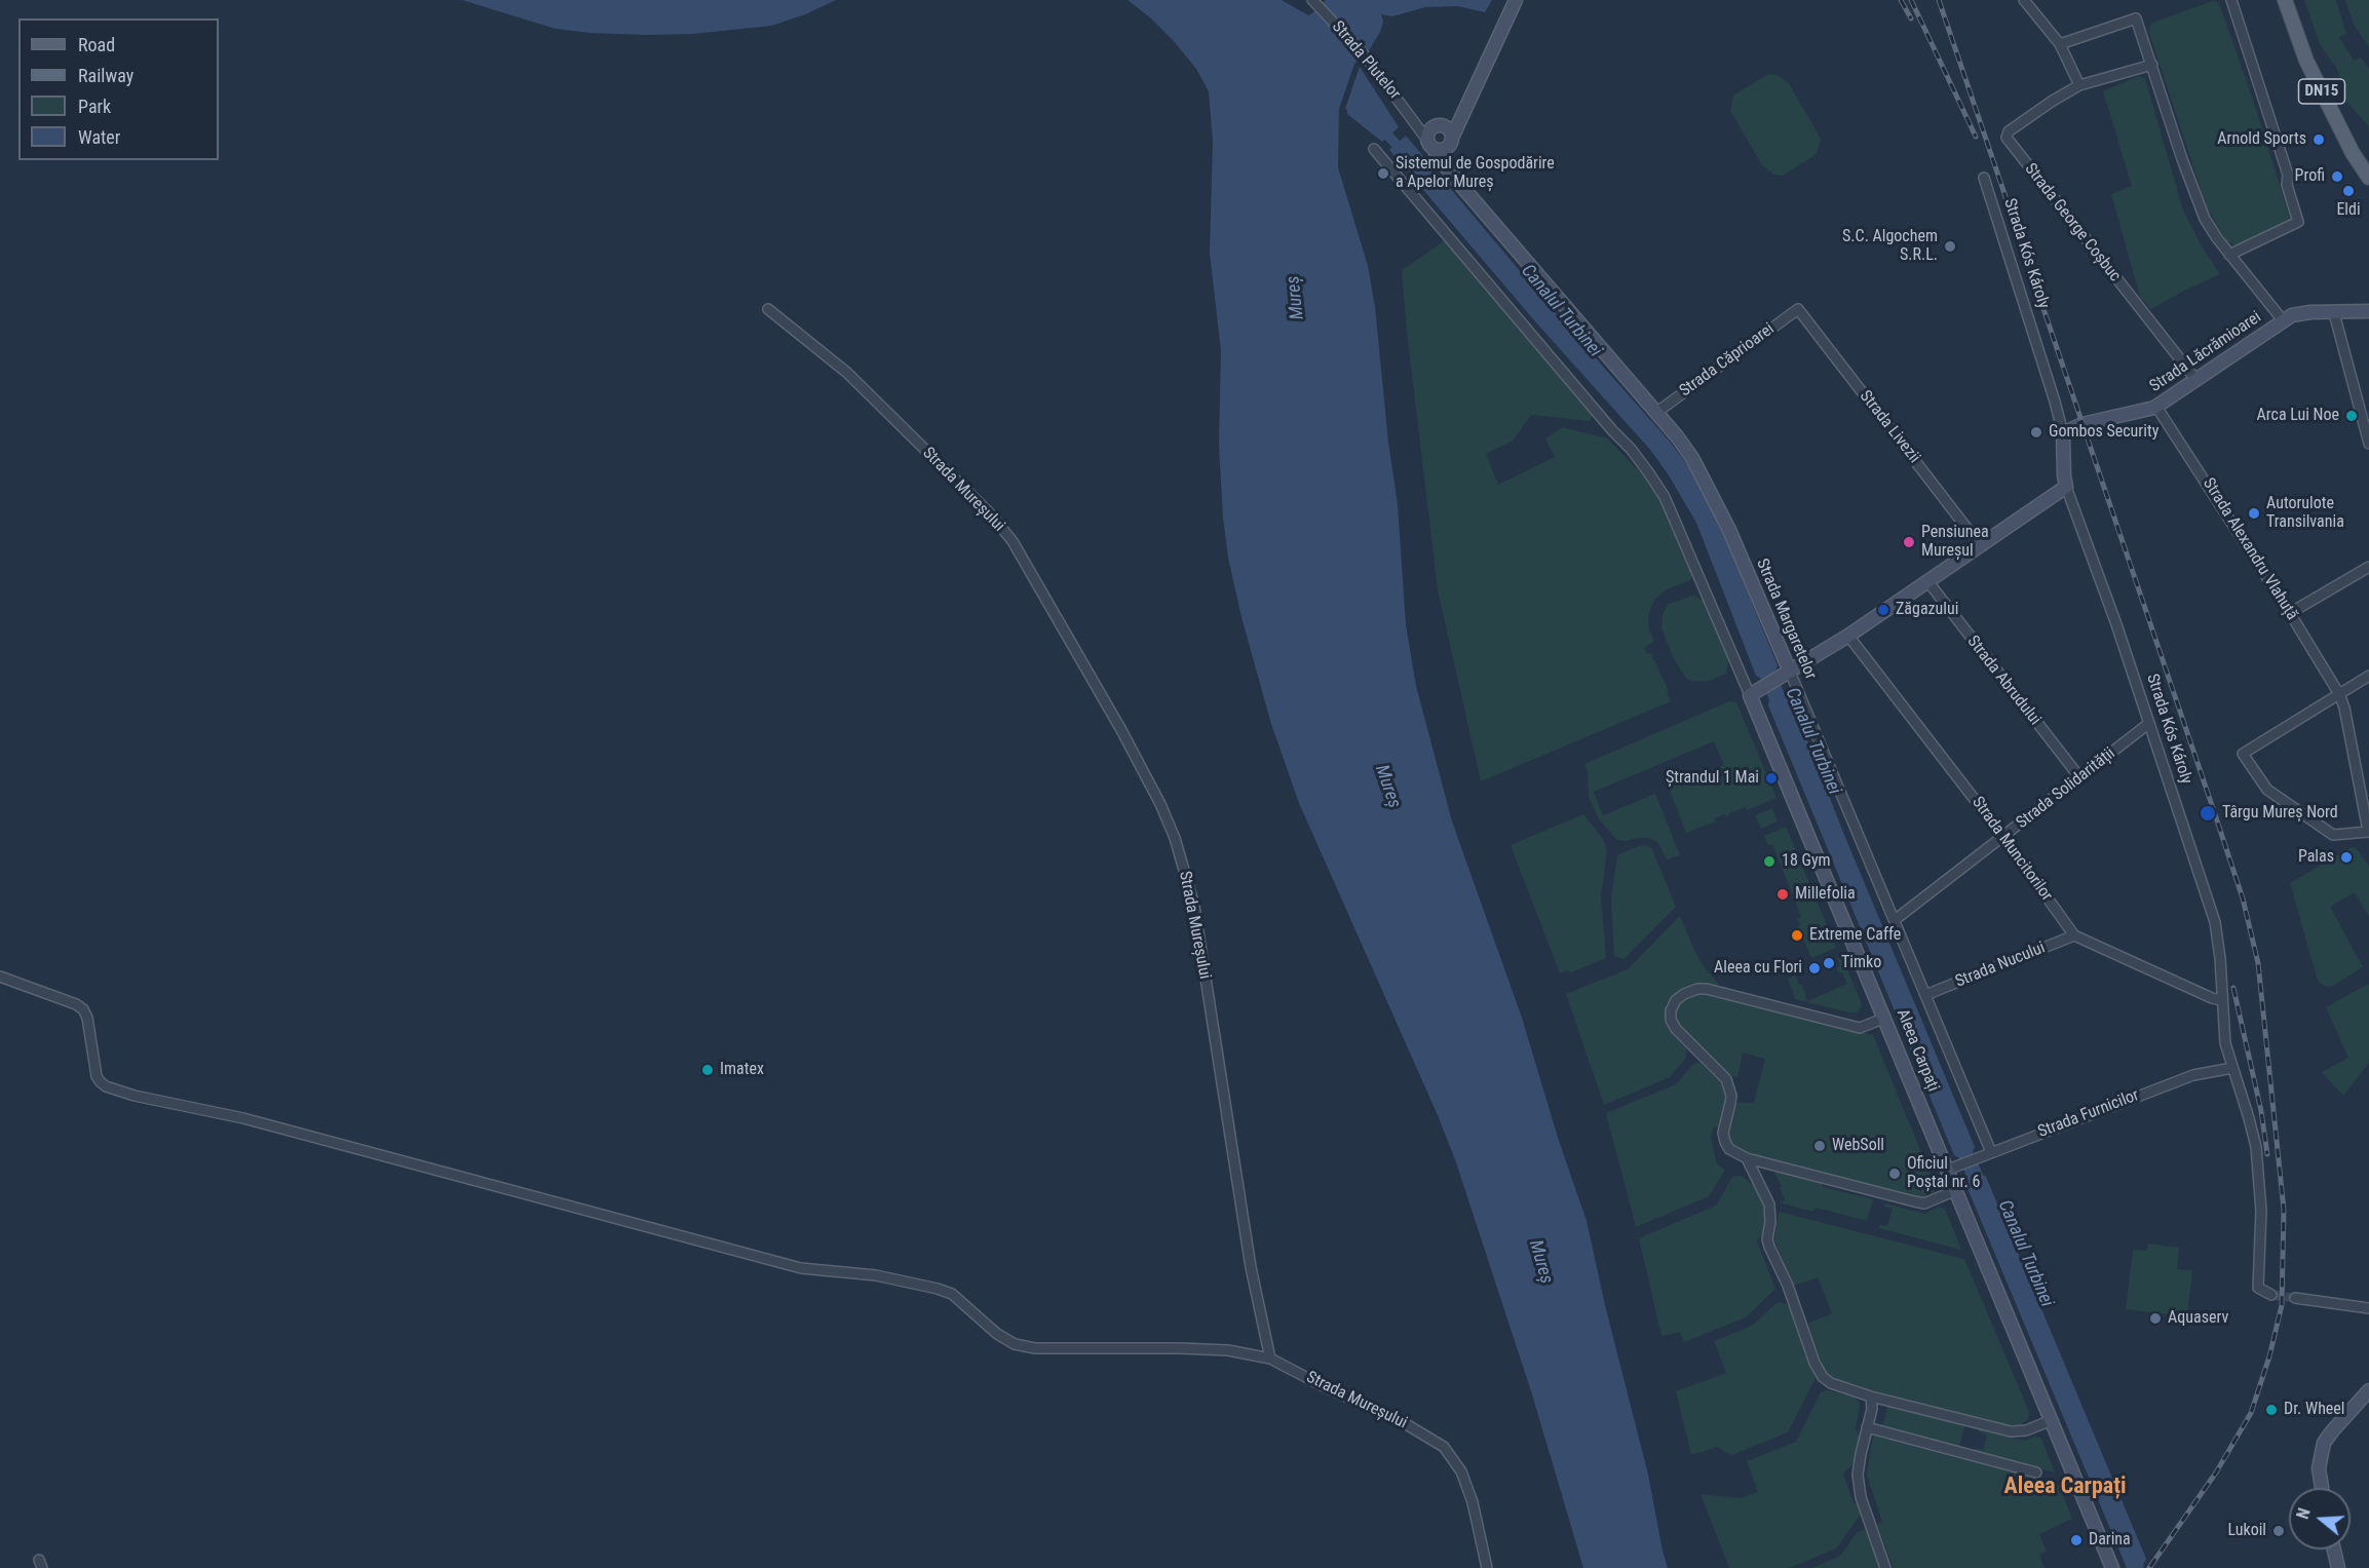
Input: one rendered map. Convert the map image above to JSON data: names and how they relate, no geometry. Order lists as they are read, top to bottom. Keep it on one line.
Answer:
{"streets":{"main road":["DN15"],"street":["Strada Plutelor","Strada George Coșbuc","Strada Kós Károly","Strada Lăcrămioarei","Strada Căprioarei","Strada Livezii","Strada Mureșului","Strada Alexandru Vlahuță","Strada Margaretelor","Strada Abrudului","Strada Solidarității","Strada Muncitorilor","Strada Nucului","Aleea Carpați","Strada Furnicilor"]},"crossings":[["Strada Plutelor","Strada Margaretelor"],["Strada George Coșbuc","Strada Lăcrămioarei"],["Strada Kós Károly","Strada Lăcrămioarei"],["Strada Kós Károly","Strada Solidarității"],["Strada Kós Károly","Strada Muncitorilor"],["Strada Kós Károly","Strada Furnicilor"],["Strada Lăcrămioarei","Strada Alexandru Vlahuță"],["Strada Căprioarei","Strada Livezii"],["Strada Căprioarei","Strada Margaretelor"],["Strada Margaretelor","Strada Solidarității"],["Strada Margaretelor","Strada Nucului"],["Strada Margaretelor","Strada Furnicilor"],["Strada Abrudului","Strada Solidarității"],["Strada Solidarității","Strada Muncitorilor"],["Strada Muncitorilor","Strada Nucului"],["Aleea Carpați","Strada Furnicilor"]],"districts":["Aleea Carpați"],"water":["Mureș","Canalul Turbinei"],"places":["Arnold Sports","Sistemul de Gospodărire a Apelor Mureș","Profi","Eldi","S.C. Algochem S.R.L.","Arca Lui Noe","Gombos Security","Autorulote Transilvania","Pensiunea Mureșul","Zăgazului","Ștrandul 1 Mai","Târgu Mureș Nord","Palas","18 Gym","Millefolia","Extreme Caffe","Timko","Aleea cu Flori","Imatex","WebSoll","Oficiul Poștal nr. 6","Aquaserv","Dr. Wheel","Lukoil","Darina"],"legend":["Road","Railway","Park","Water"],"north":"left"}
